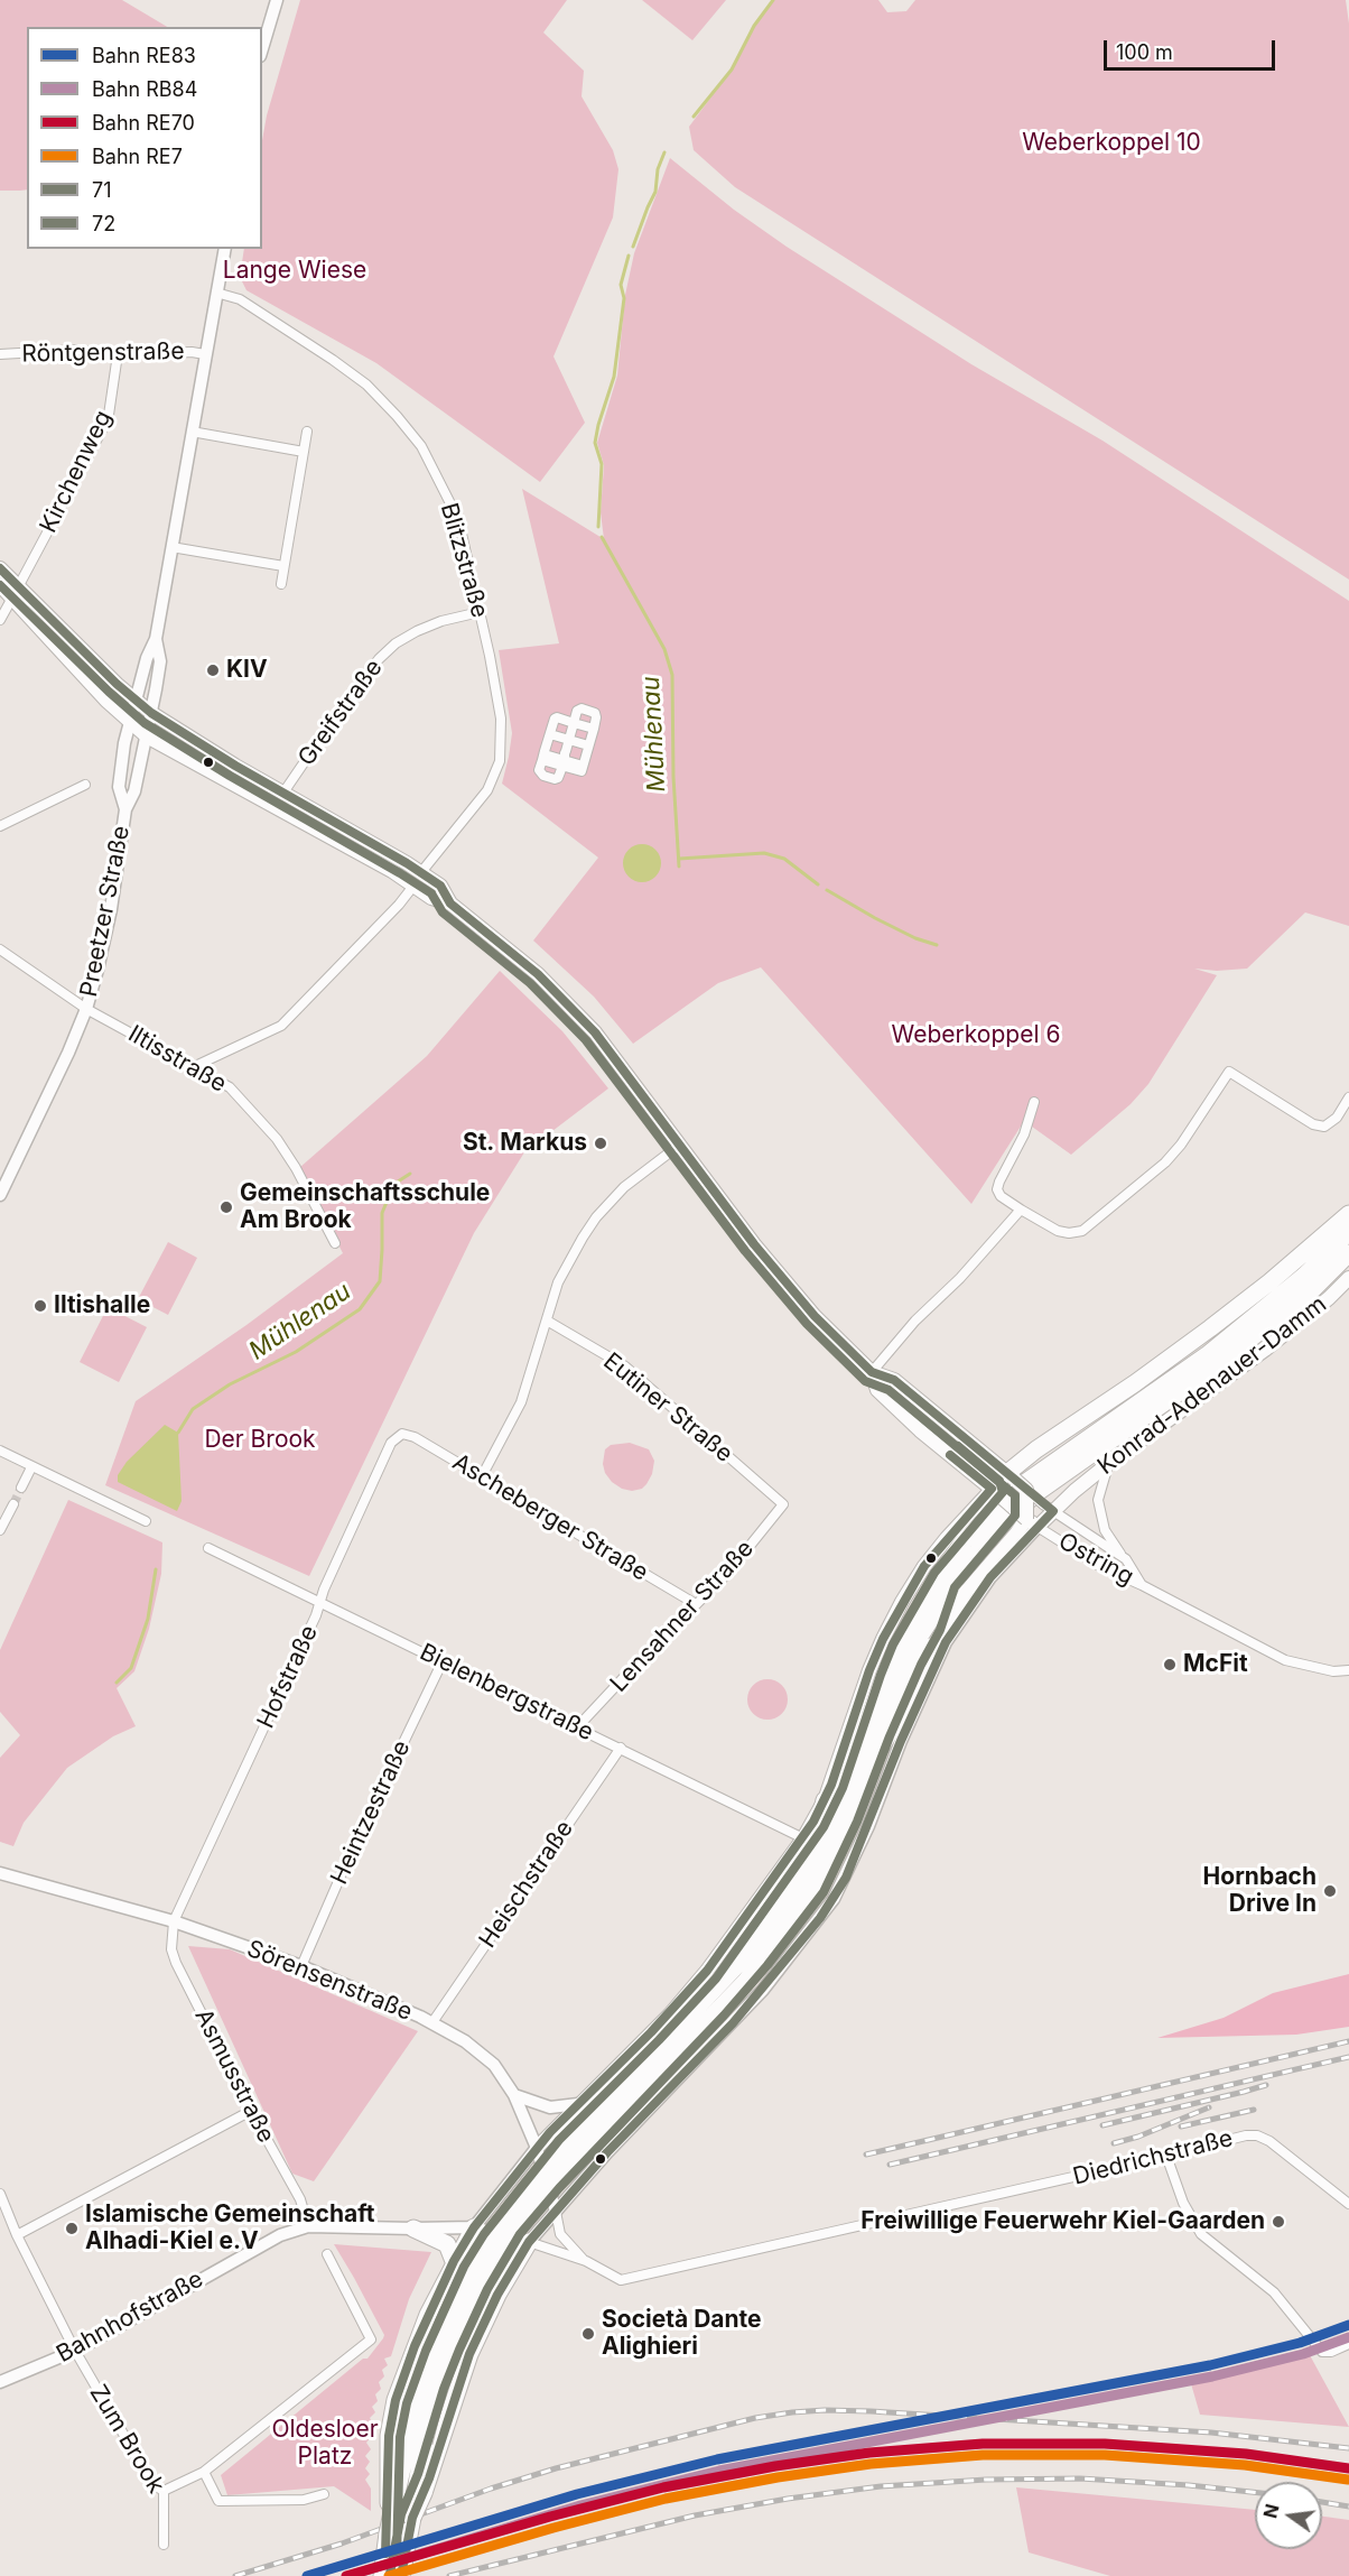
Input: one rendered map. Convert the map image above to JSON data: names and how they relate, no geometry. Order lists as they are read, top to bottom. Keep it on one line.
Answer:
{"streets":{"highway":["Konrad-Adenauer-Damm"],"main road":["Preetzer Straße","Ostring","Sörensenstraße","Bahnhofstraße"],"street":["Röntgenstraße","Kirchenweg","Blitzstraße","Greifstraße","Iltisstraße","Eutiner Straße","Ascheberger Straße","Lensahner Straße","Hofstraße","Bielenbergstraße","Heintzestraße","Heischstraße","Asmusstraße","Diedrichstraße","Zum Brook"]},"crossings":[["Röntgenstraße","Kirchenweg"],["Röntgenstraße","Preetzer Straße"],["Kirchenweg","Ostring"],["Blitzstraße","Greifstraße"],["Blitzstraße","Preetzer Straße"],["Blitzstraße","Iltisstraße"],["Blitzstraße","Ostring"],["Greifstraße","Ostring"],["Preetzer Straße","Iltisstraße"],["Preetzer Straße","Ostring"],["Konrad-Adenauer-Damm","Ostring"],["Eutiner Straße","Lensahner Straße"],["Ascheberger Straße","Lensahner Straße"],["Ascheberger Straße","Hofstraße"],["Lensahner Straße","Bielenbergstraße"],["Hofstraße","Bielenbergstraße"],["Hofstraße","Sörensenstraße"],["Hofstraße","Asmusstraße"],["Bielenbergstraße","Heintzestraße"],["Bielenbergstraße","Heischstraße"],["Heintzestraße","Sörensenstraße"],["Heischstraße","Sörensenstraße"],["Sörensenstraße","Asmusstraße"],["Sörensenstraße","Diedrichstraße"],["Asmusstraße","Bahnhofstraße"],["Diedrichstraße","Bahnhofstraße"],["Bahnhofstraße","Zum Brook"]],"water":["Mühlenau"],"parks":["Weberkoppel 10","Lange Wiese","Weberkoppel 6","Der Brook","Oldesloer Platz"],"places":["KIV","St. Markus","Gemeinschaftsschule Am Brook","Iltishalle","McFit","Hornbach Drive In","Freiwillige Feuerwehr Kiel-Gaarden","Islamische Gemeinschaft Alhadi-Kiel e.V","Società Dante Alighieri"],"lines":["transit line 71","transit line 72","rail line RE83","rail line RB84","rail line RE70","rail line RE7"],"legend":["Bahn RE83","Bahn RB84","Bahn RE70","Bahn RE7","71","72"],"scale_bar":"100 m","north":"left"}
